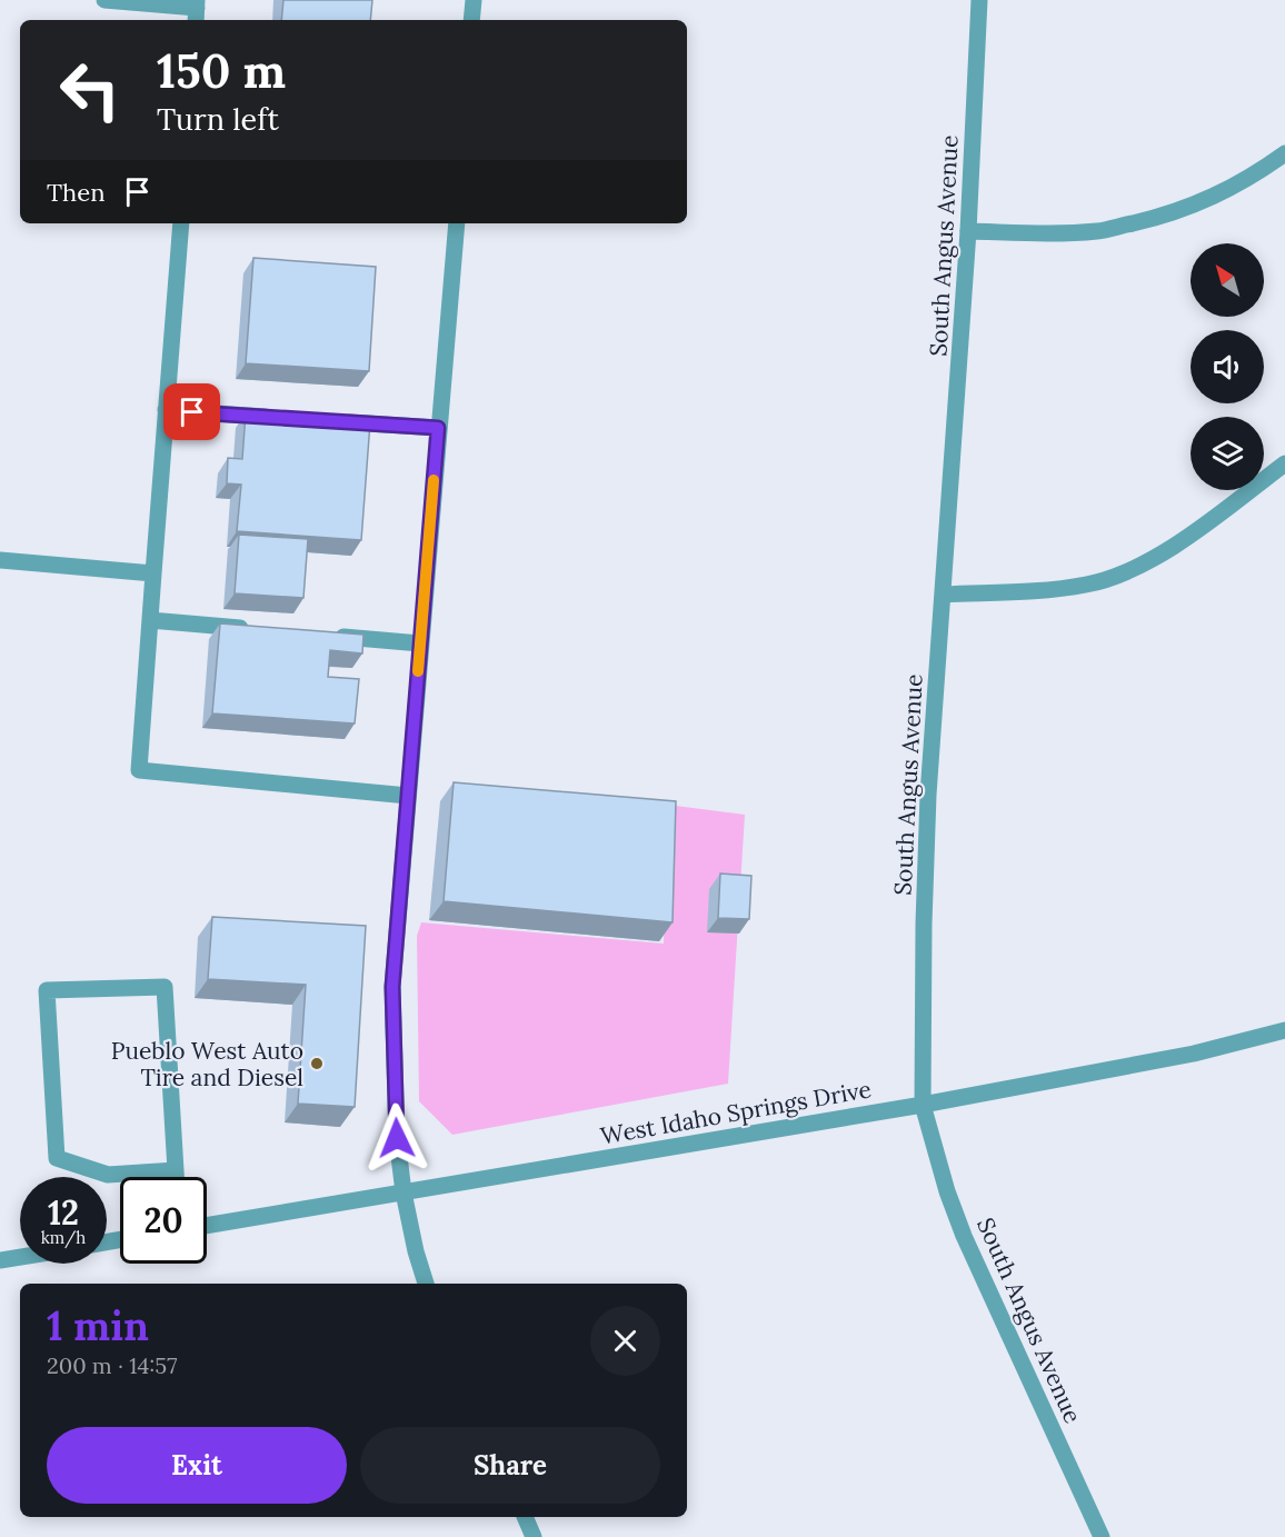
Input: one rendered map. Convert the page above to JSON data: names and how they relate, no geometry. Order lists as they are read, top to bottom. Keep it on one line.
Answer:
{"streets":{"street":["South Angus Avenue","West Idaho Springs Drive"]},"crossings":[["South Angus Avenue","West Idaho Springs Drive"]],"places":["Pueblo West Auto Tire and Diesel"],"north":"top left","page":{"turn":["150 m","Turn left"],"then":"Then","speed":"12 km/h","limit":"20","heading":["1 min","200 m · 14:57"],"buttons":["Exit","Share"]}}
